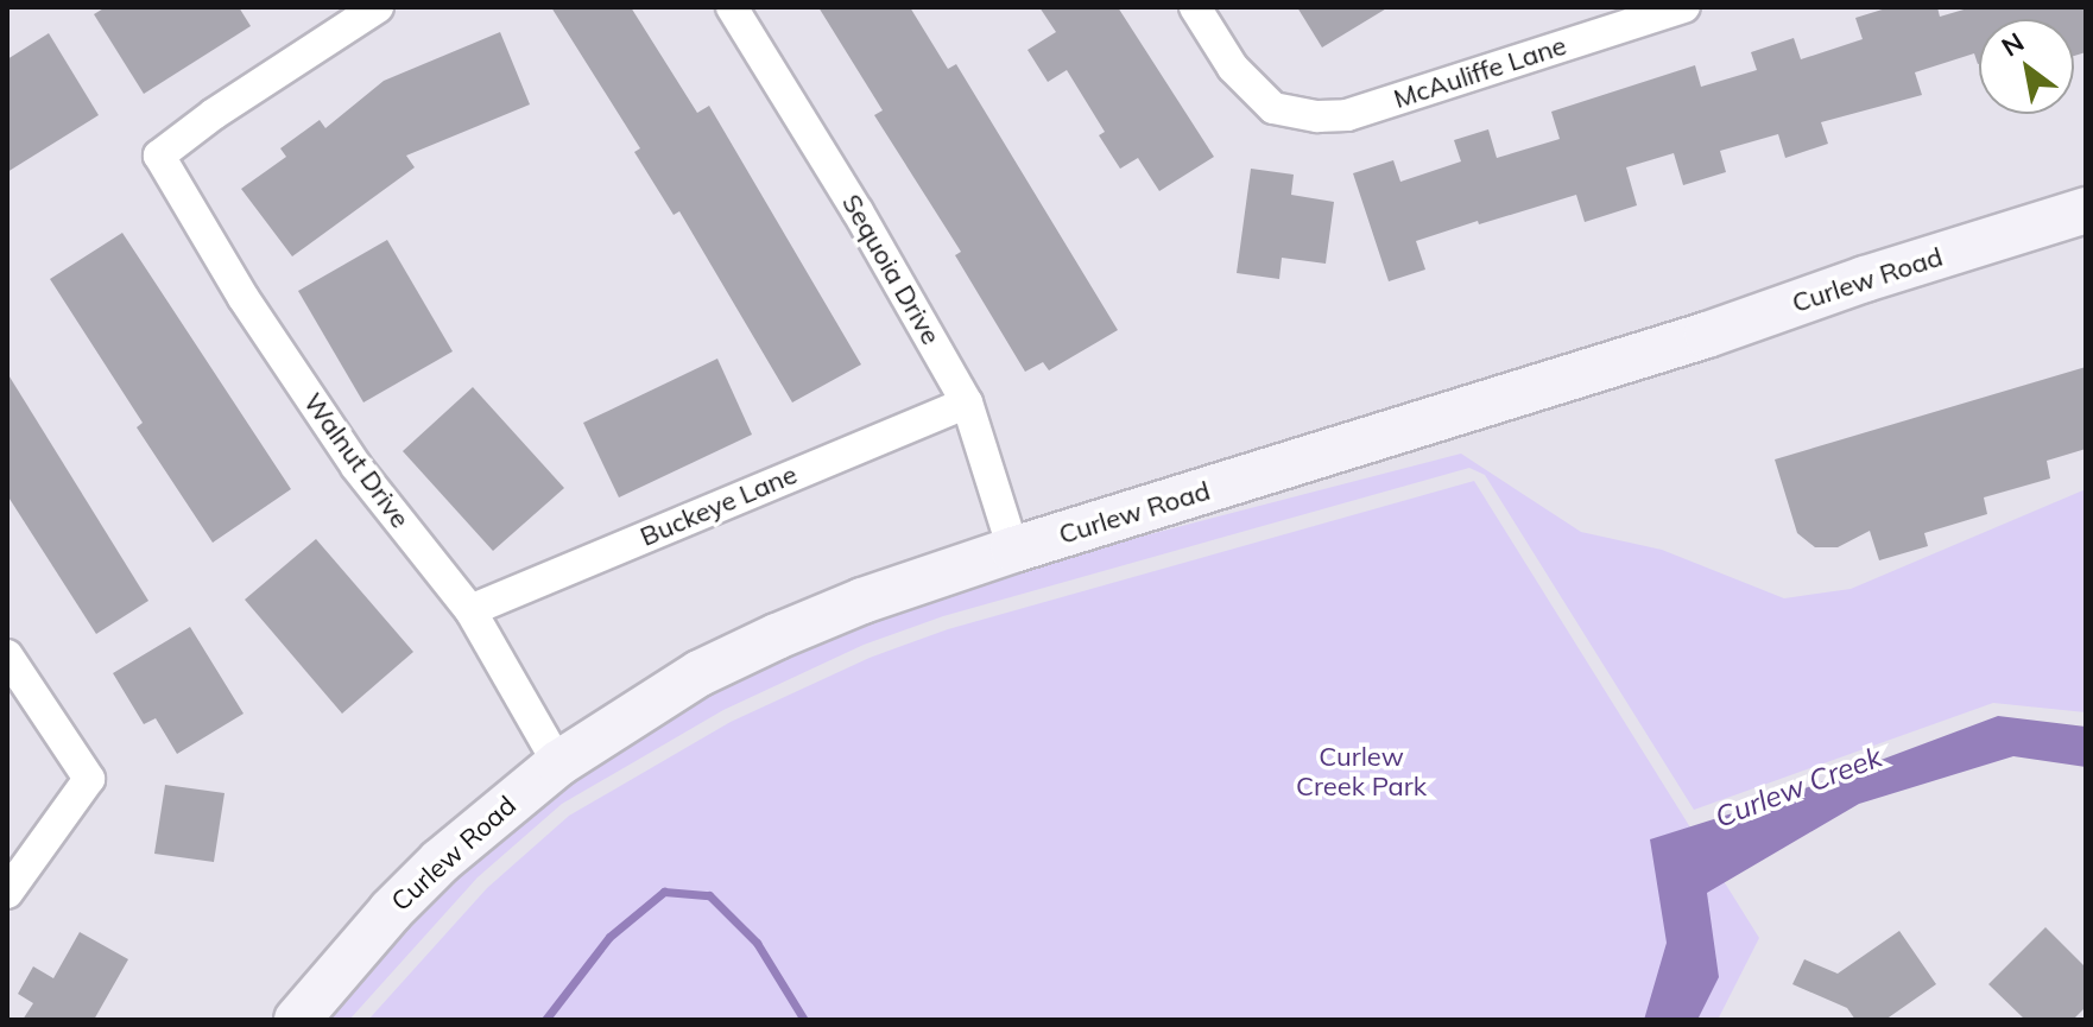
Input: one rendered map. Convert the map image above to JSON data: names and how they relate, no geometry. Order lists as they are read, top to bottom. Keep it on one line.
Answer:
{"streets":{"main road":["Curlew Road"],"street":["McAuliffe Lane","Sequoia Drive","Walnut Drive","Buckeye Lane"]},"crossings":[["Sequoia Drive","Curlew Road"],["Sequoia Drive","Buckeye Lane"],["Curlew Road","Walnut Drive"],["Walnut Drive","Buckeye Lane"]],"water":["Curlew Creek"],"parks":["Curlew Creek Park"],"north":"top left"}
